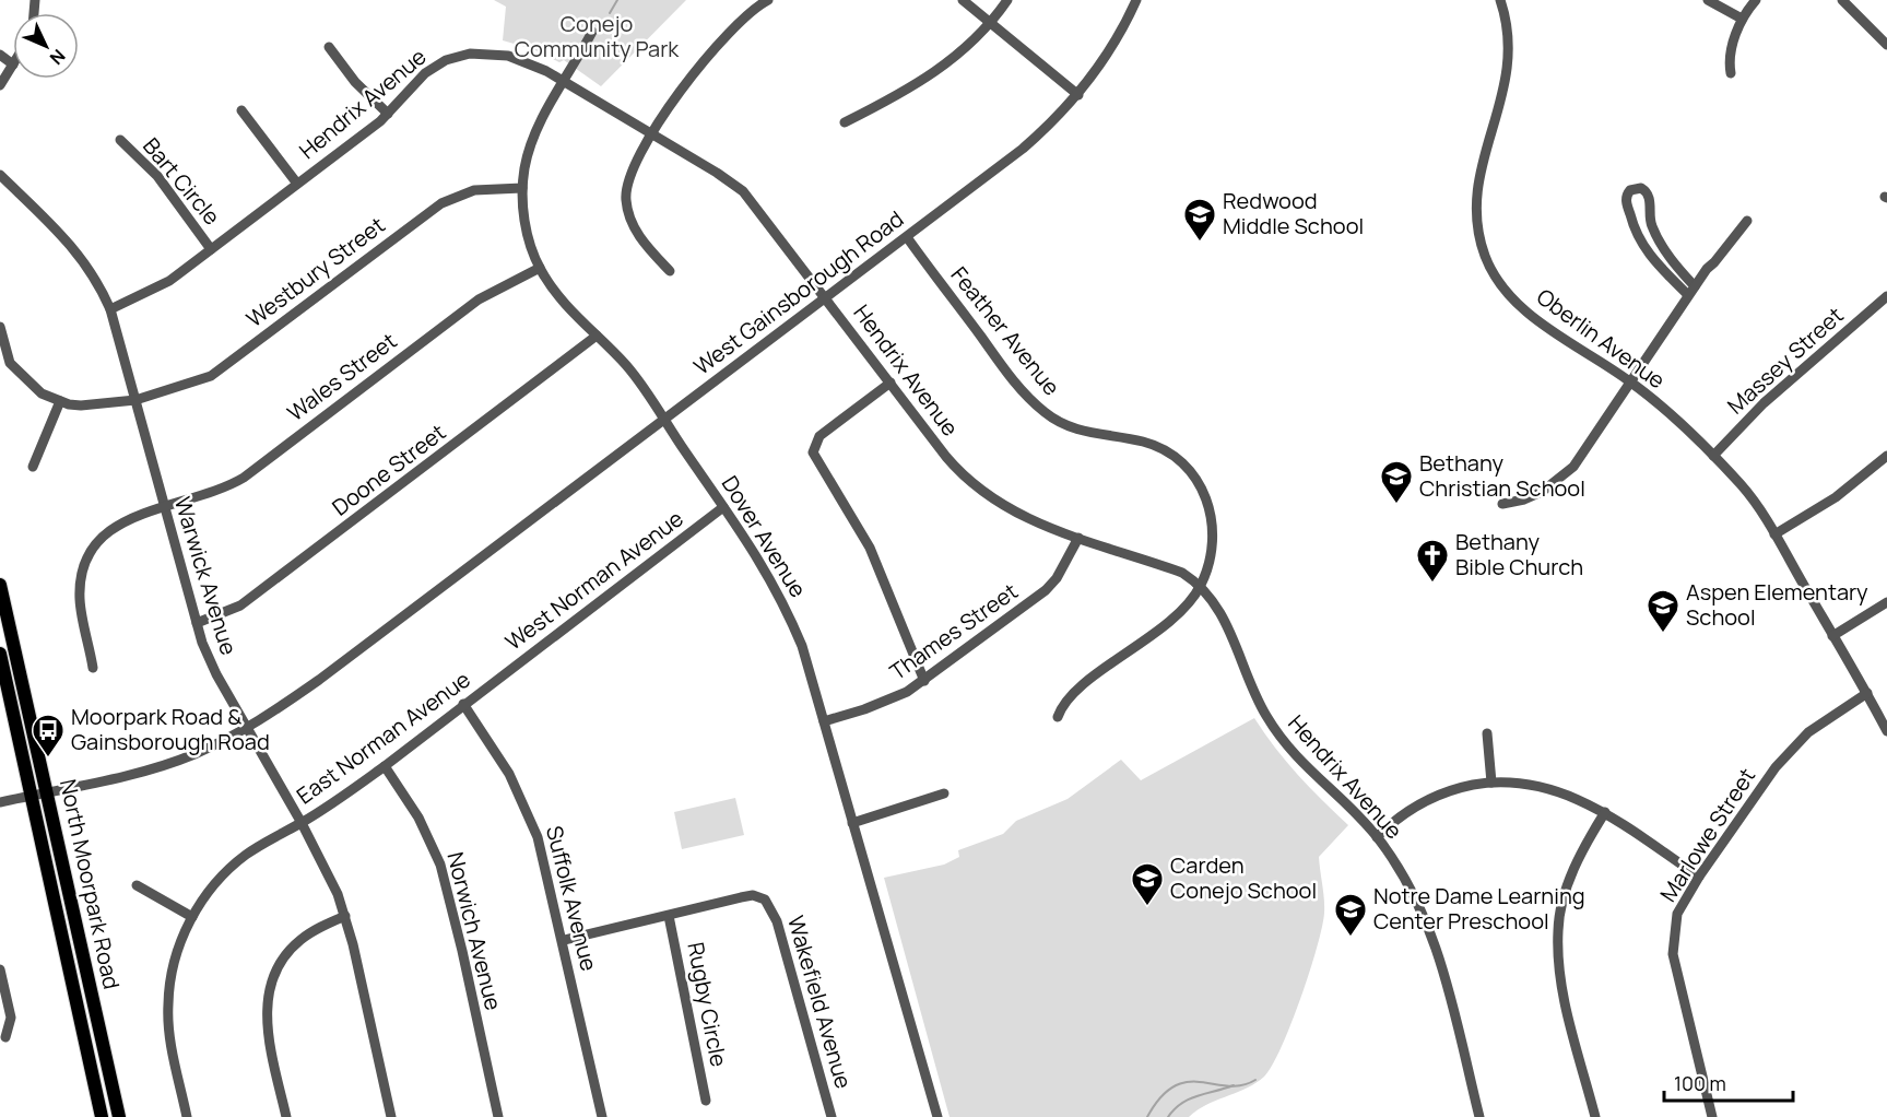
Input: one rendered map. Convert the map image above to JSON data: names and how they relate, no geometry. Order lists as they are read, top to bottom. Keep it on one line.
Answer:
{"streets":{"main road":["North Moorpark Road"],"street":["Hendrix Avenue","Bart Circle","Westbury Street","West Gainsborough Road","Feather Avenue","Oberlin Avenue","Massey Street","Wales Street","Doone Street","Dover Avenue","Warwick Avenue","West Norman Avenue","Thames Street","East Norman Avenue","Marlowe Street","Suffolk Avenue","Norwich Avenue","Wakefield Avenue","Rugby Circle"]},"crossings":[["Hendrix Avenue","Bart Circle"],["Hendrix Avenue","West Gainsborough Road"],["Hendrix Avenue","Feather Avenue"],["Hendrix Avenue","Dover Avenue"],["Hendrix Avenue","Warwick Avenue"],["Hendrix Avenue","Thames Street"],["Westbury Street","Dover Avenue"],["Westbury Street","Warwick Avenue"],["West Gainsborough Road","Feather Avenue"],["West Gainsborough Road","Dover Avenue"],["West Gainsborough Road","Warwick Avenue"],["West Gainsborough Road","North Moorpark Road"],["Oberlin Avenue","Massey Street"],["Oberlin Avenue","Marlowe Street"],["Wales Street","Dover Avenue"],["Wales Street","Warwick Avenue"],["Doone Street","Dover Avenue"],["Doone Street","Warwick Avenue"],["Dover Avenue","West Norman Avenue"],["Dover Avenue","Thames Street"],["Warwick Avenue","East Norman Avenue"],["West Norman Avenue","East Norman Avenue"],["East Norman Avenue","Suffolk Avenue"],["East Norman Avenue","Norwich Avenue"],["Wakefield Avenue","Rugby Circle"]],"parks":["Conejo Community Park"],"places":{"school or university":["Redwood Middle School","Bethany Christian School","Aspen Elementary School","Carden Conejo School","Notre Dame Learning Center Preschool"],"church":["Bethany Bible Church"],"bus stop":["Moorpark Road & Gainsborough Road"]},"scale_bar":"100 m","north":"bottom right"}
